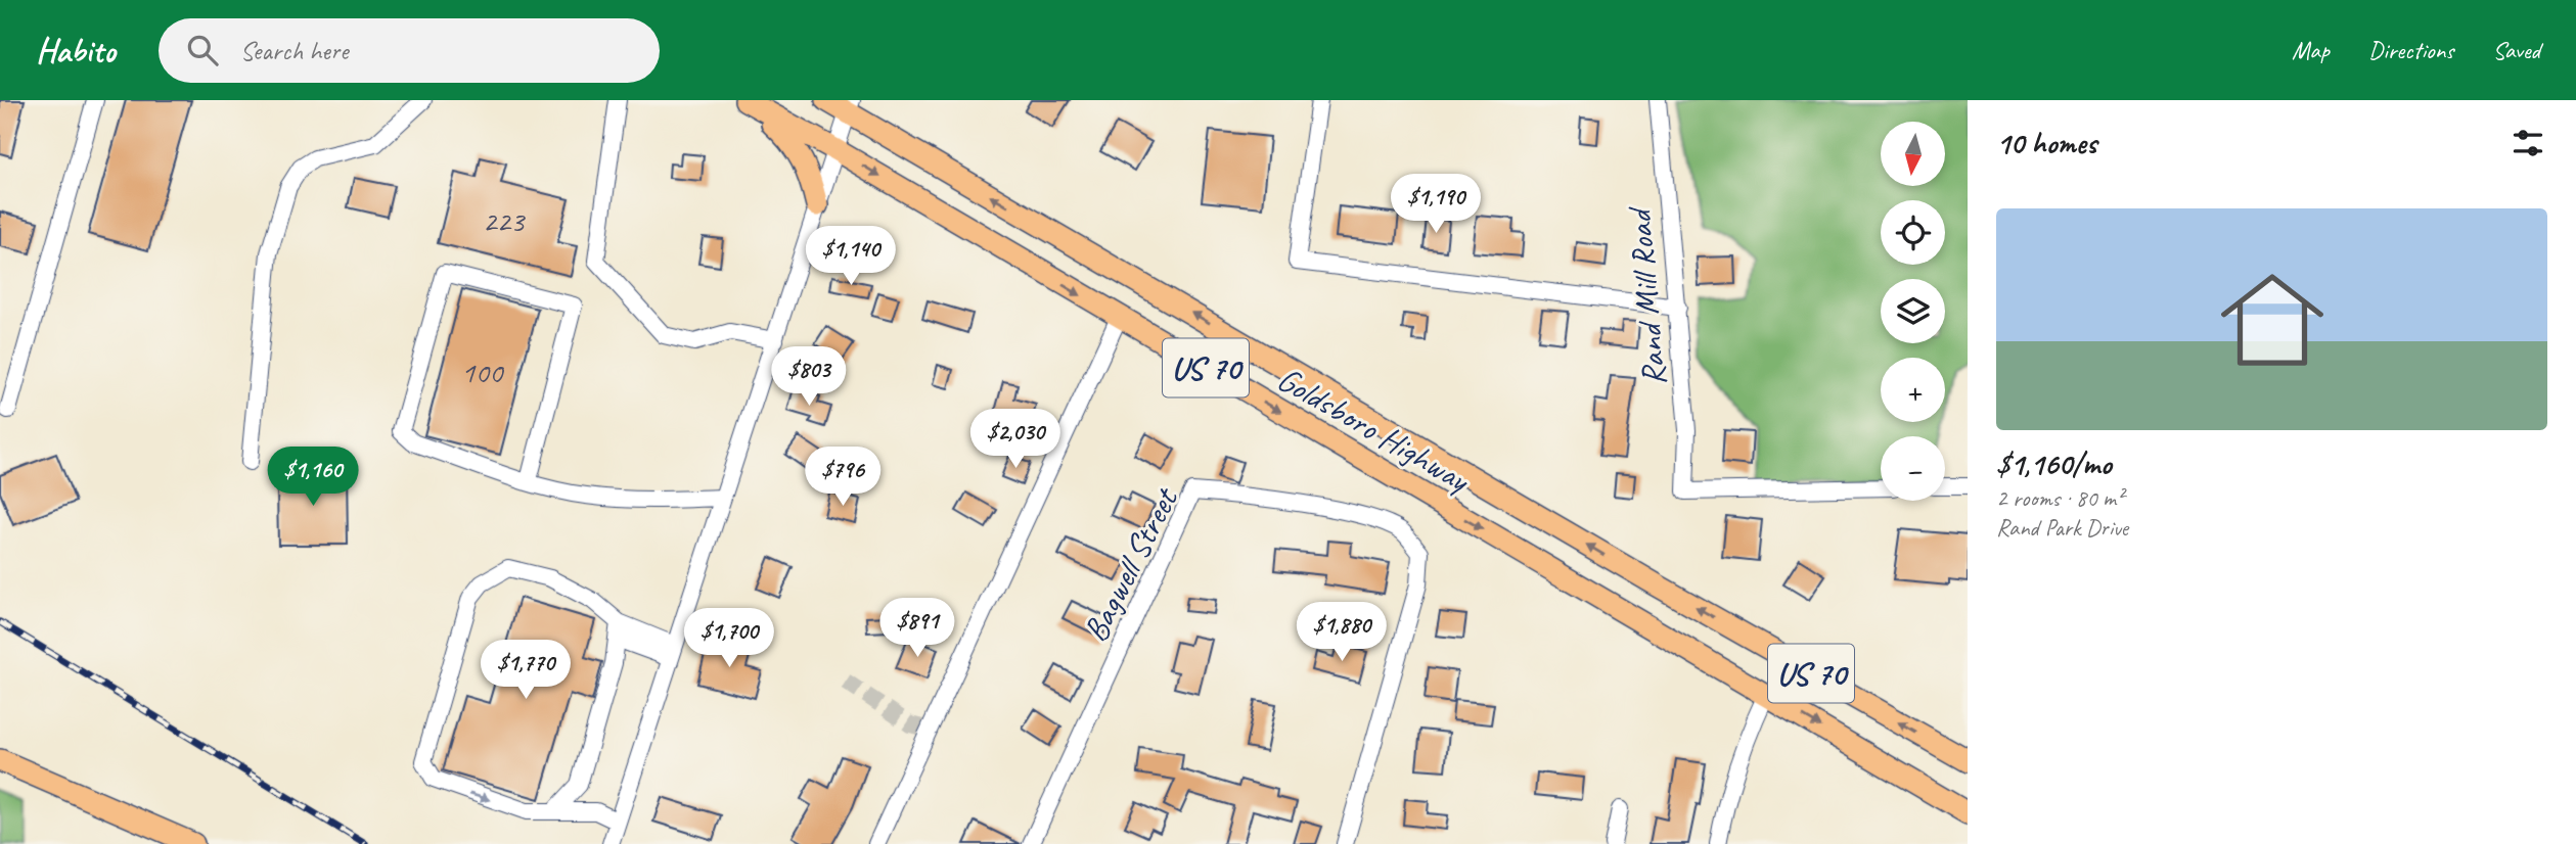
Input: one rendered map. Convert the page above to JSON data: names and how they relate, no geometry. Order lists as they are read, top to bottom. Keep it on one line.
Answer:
{"streets":{"main road":["US 70","Goldsboro Highway"],"street":["Rand Mill Road","Bagwell Street"]},"house_numbers":["223","100"],"north":"bottom","page":{"header":"Habito","search":"Search here","nav":["Map","Directions","Saved"],"heading":"10 homes","map_buttons":["+","−"],"price":["$1,190","$1,140","$803","$2,030","$1,160","$796","$891","$1,880","$1,700","$1,770"],"list":[{"name":"$1,160/mo","note":"2 rooms · 80 m² · Rand Park Drive"}]}}
